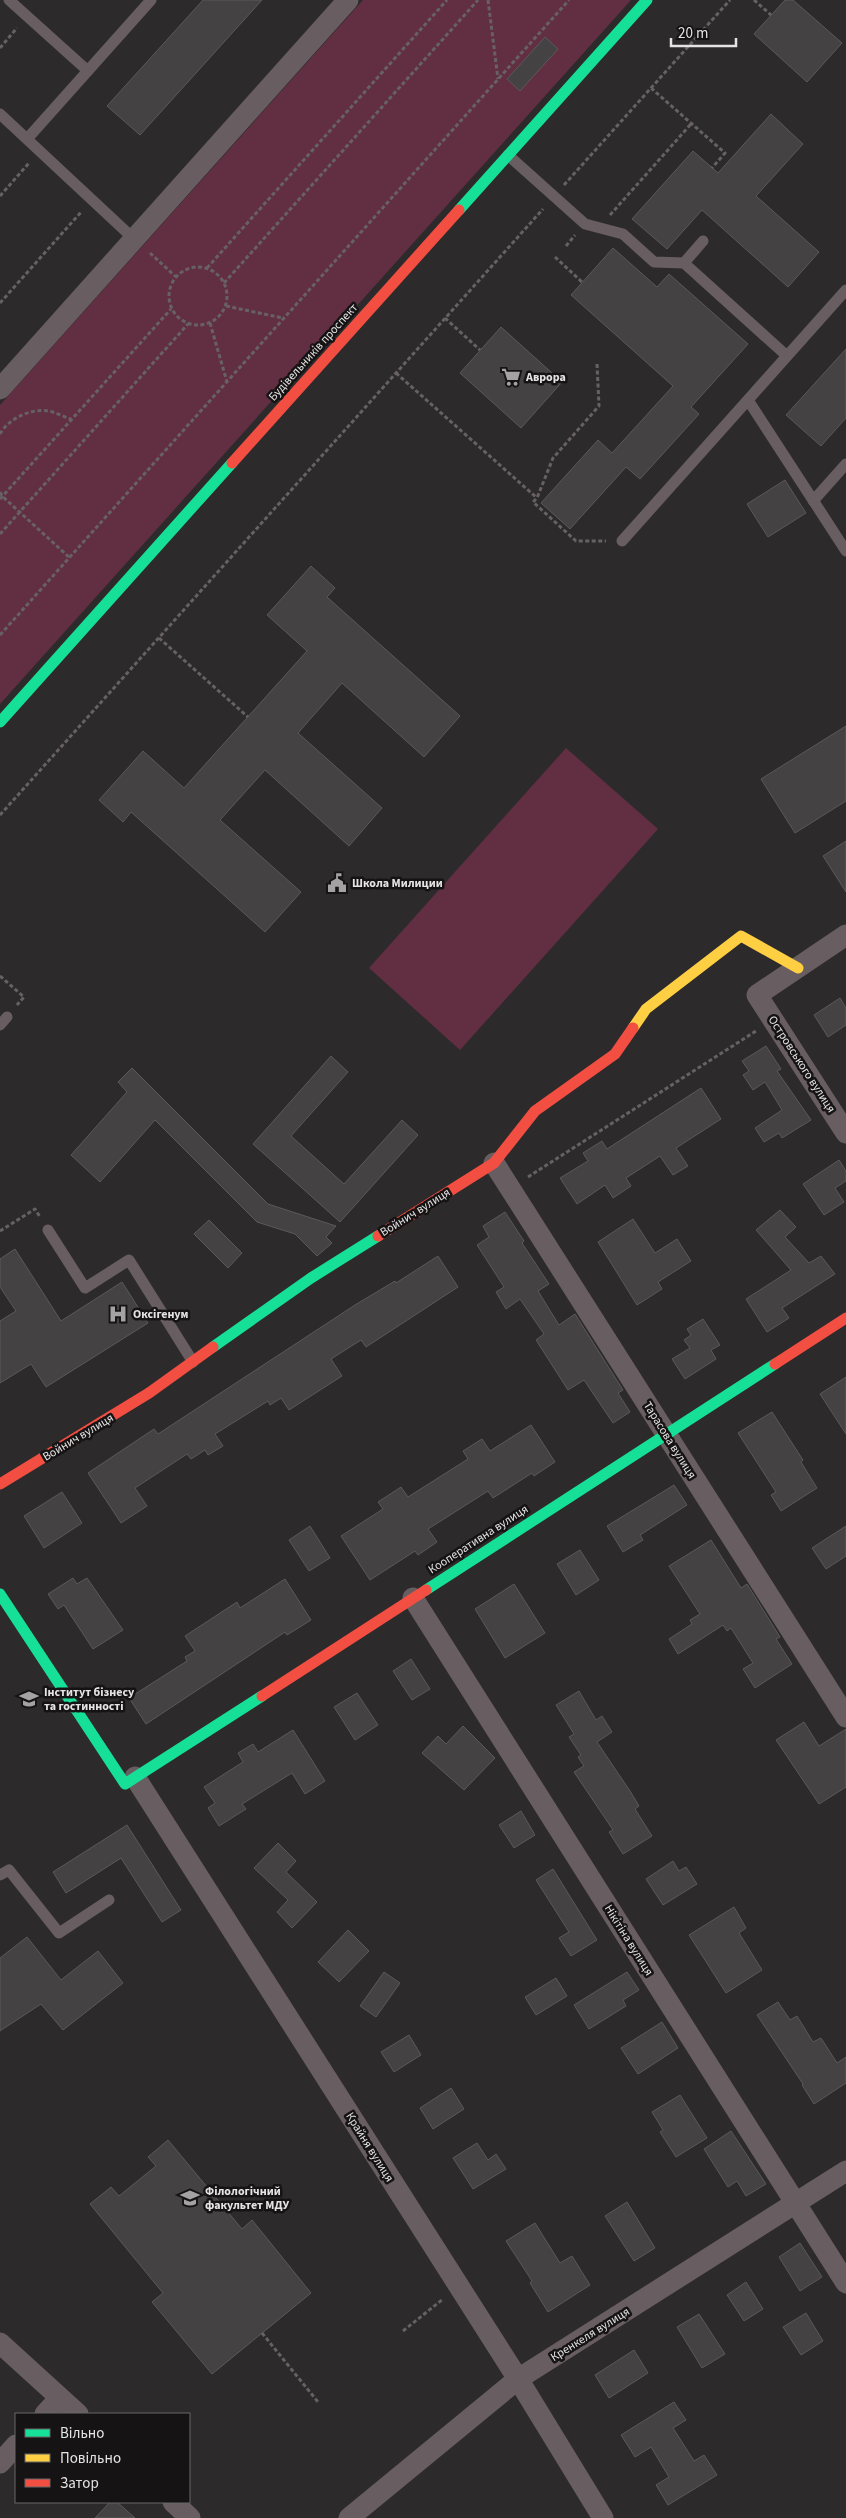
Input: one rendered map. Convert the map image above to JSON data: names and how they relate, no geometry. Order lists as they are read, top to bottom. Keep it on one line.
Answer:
{"streets":{"street":["Будівельників проспект","Островського вулиця","Войнич вулиця","Тарасова вулиця","Кооперативна вулиця","Нікітіна вулиця","Крайня вулиця","Кренкеля вулиця"]},"crossings":[["Островського вулиця","Войнич вулиця"],["Войнич вулиця","Тарасова вулиця"],["Тарасова вулиця","Кооперативна вулиця"],["Кооперативна вулиця","Нікітіна вулиця"],["Кооперативна вулиця","Крайня вулиця"],["Нікітіна вулиця","Кренкеля вулиця"],["Крайня вулиця","Кренкеля вулиця"]],"places":{"supermarket":["Аврора"],"public building":["Школа Милиции"],"hospital":["Оксігенум"],"school or university":["Інститут бізнесу та гостинності","Філологічний факультет МДУ"]},"legend":["Вільно","Повільно","Затор"],"scale_bar":"20 m"}
